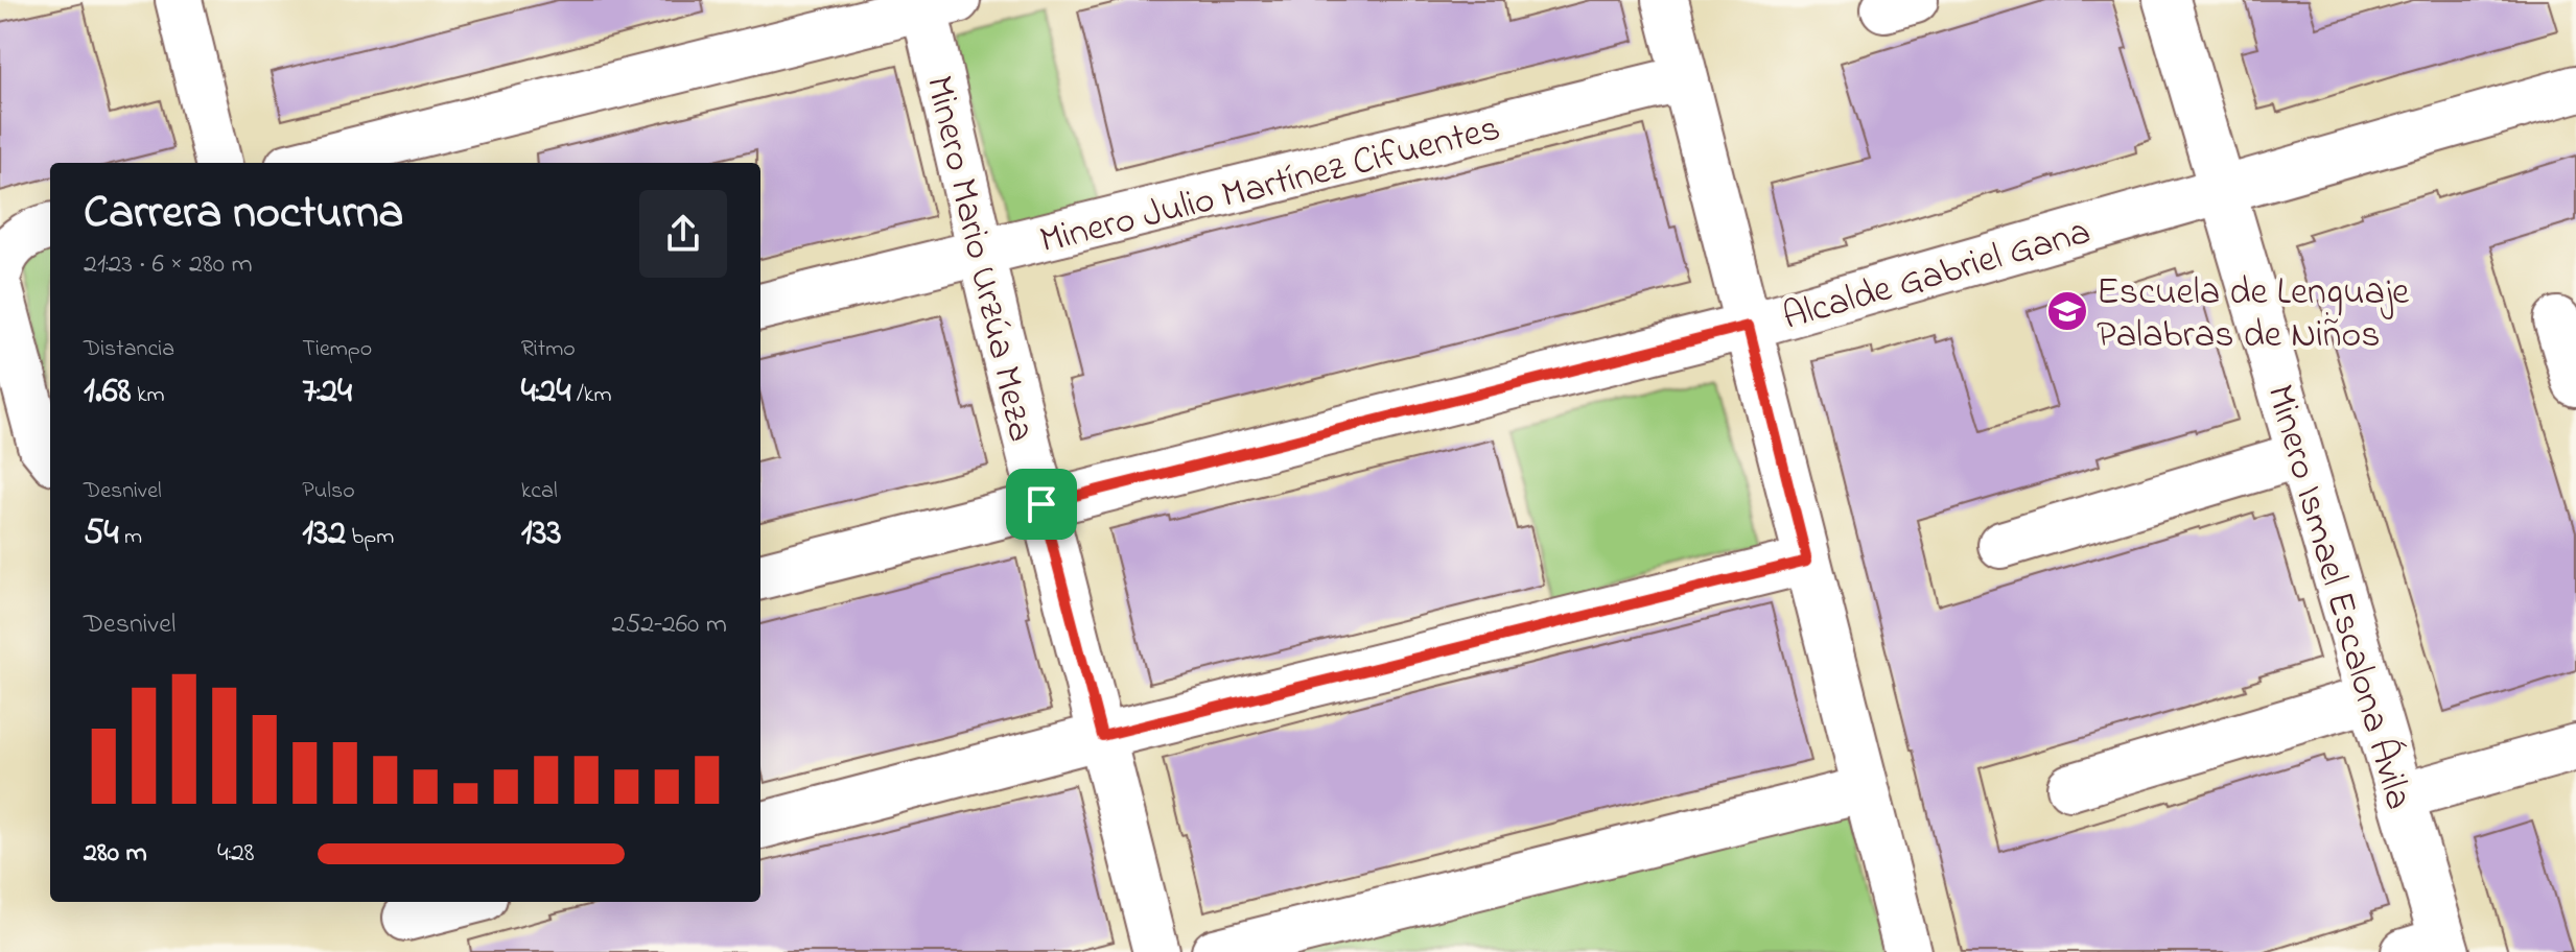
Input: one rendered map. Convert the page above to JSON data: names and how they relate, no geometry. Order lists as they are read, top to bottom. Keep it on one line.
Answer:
{"streets":{"street":["Minero Julio Martínez Cifuentes","Minero Mario Urzúa Meza","Alcalde Gabriel Gana","Minero Ismael Escalona Ávila"]},"crossings":[["Minero Julio Martínez Cifuentes","Minero Mario Urzúa Meza"],["Minero Mario Urzúa Meza","Alcalde Gabriel Gana"],["Alcalde Gabriel Gana","Minero Ismael Escalona Ávila"]],"places":{"school or university":["Escuela de Lenguaje Palabras de Niños"]},"page":{"heading":["Carrera nocturna","21:23 · 6 × 280 m"],"stats":[["Distancia","1.68 km"],["Tiempo","7:24"],["Ritmo","4:24 /km"],["Desnivel","54 m"],["Pulso","132 bpm"],["kcal","133"]],"chart":["Desnivel","252–260 m"],"list":[{"name":"280 m","note":"4:28"}]}}
